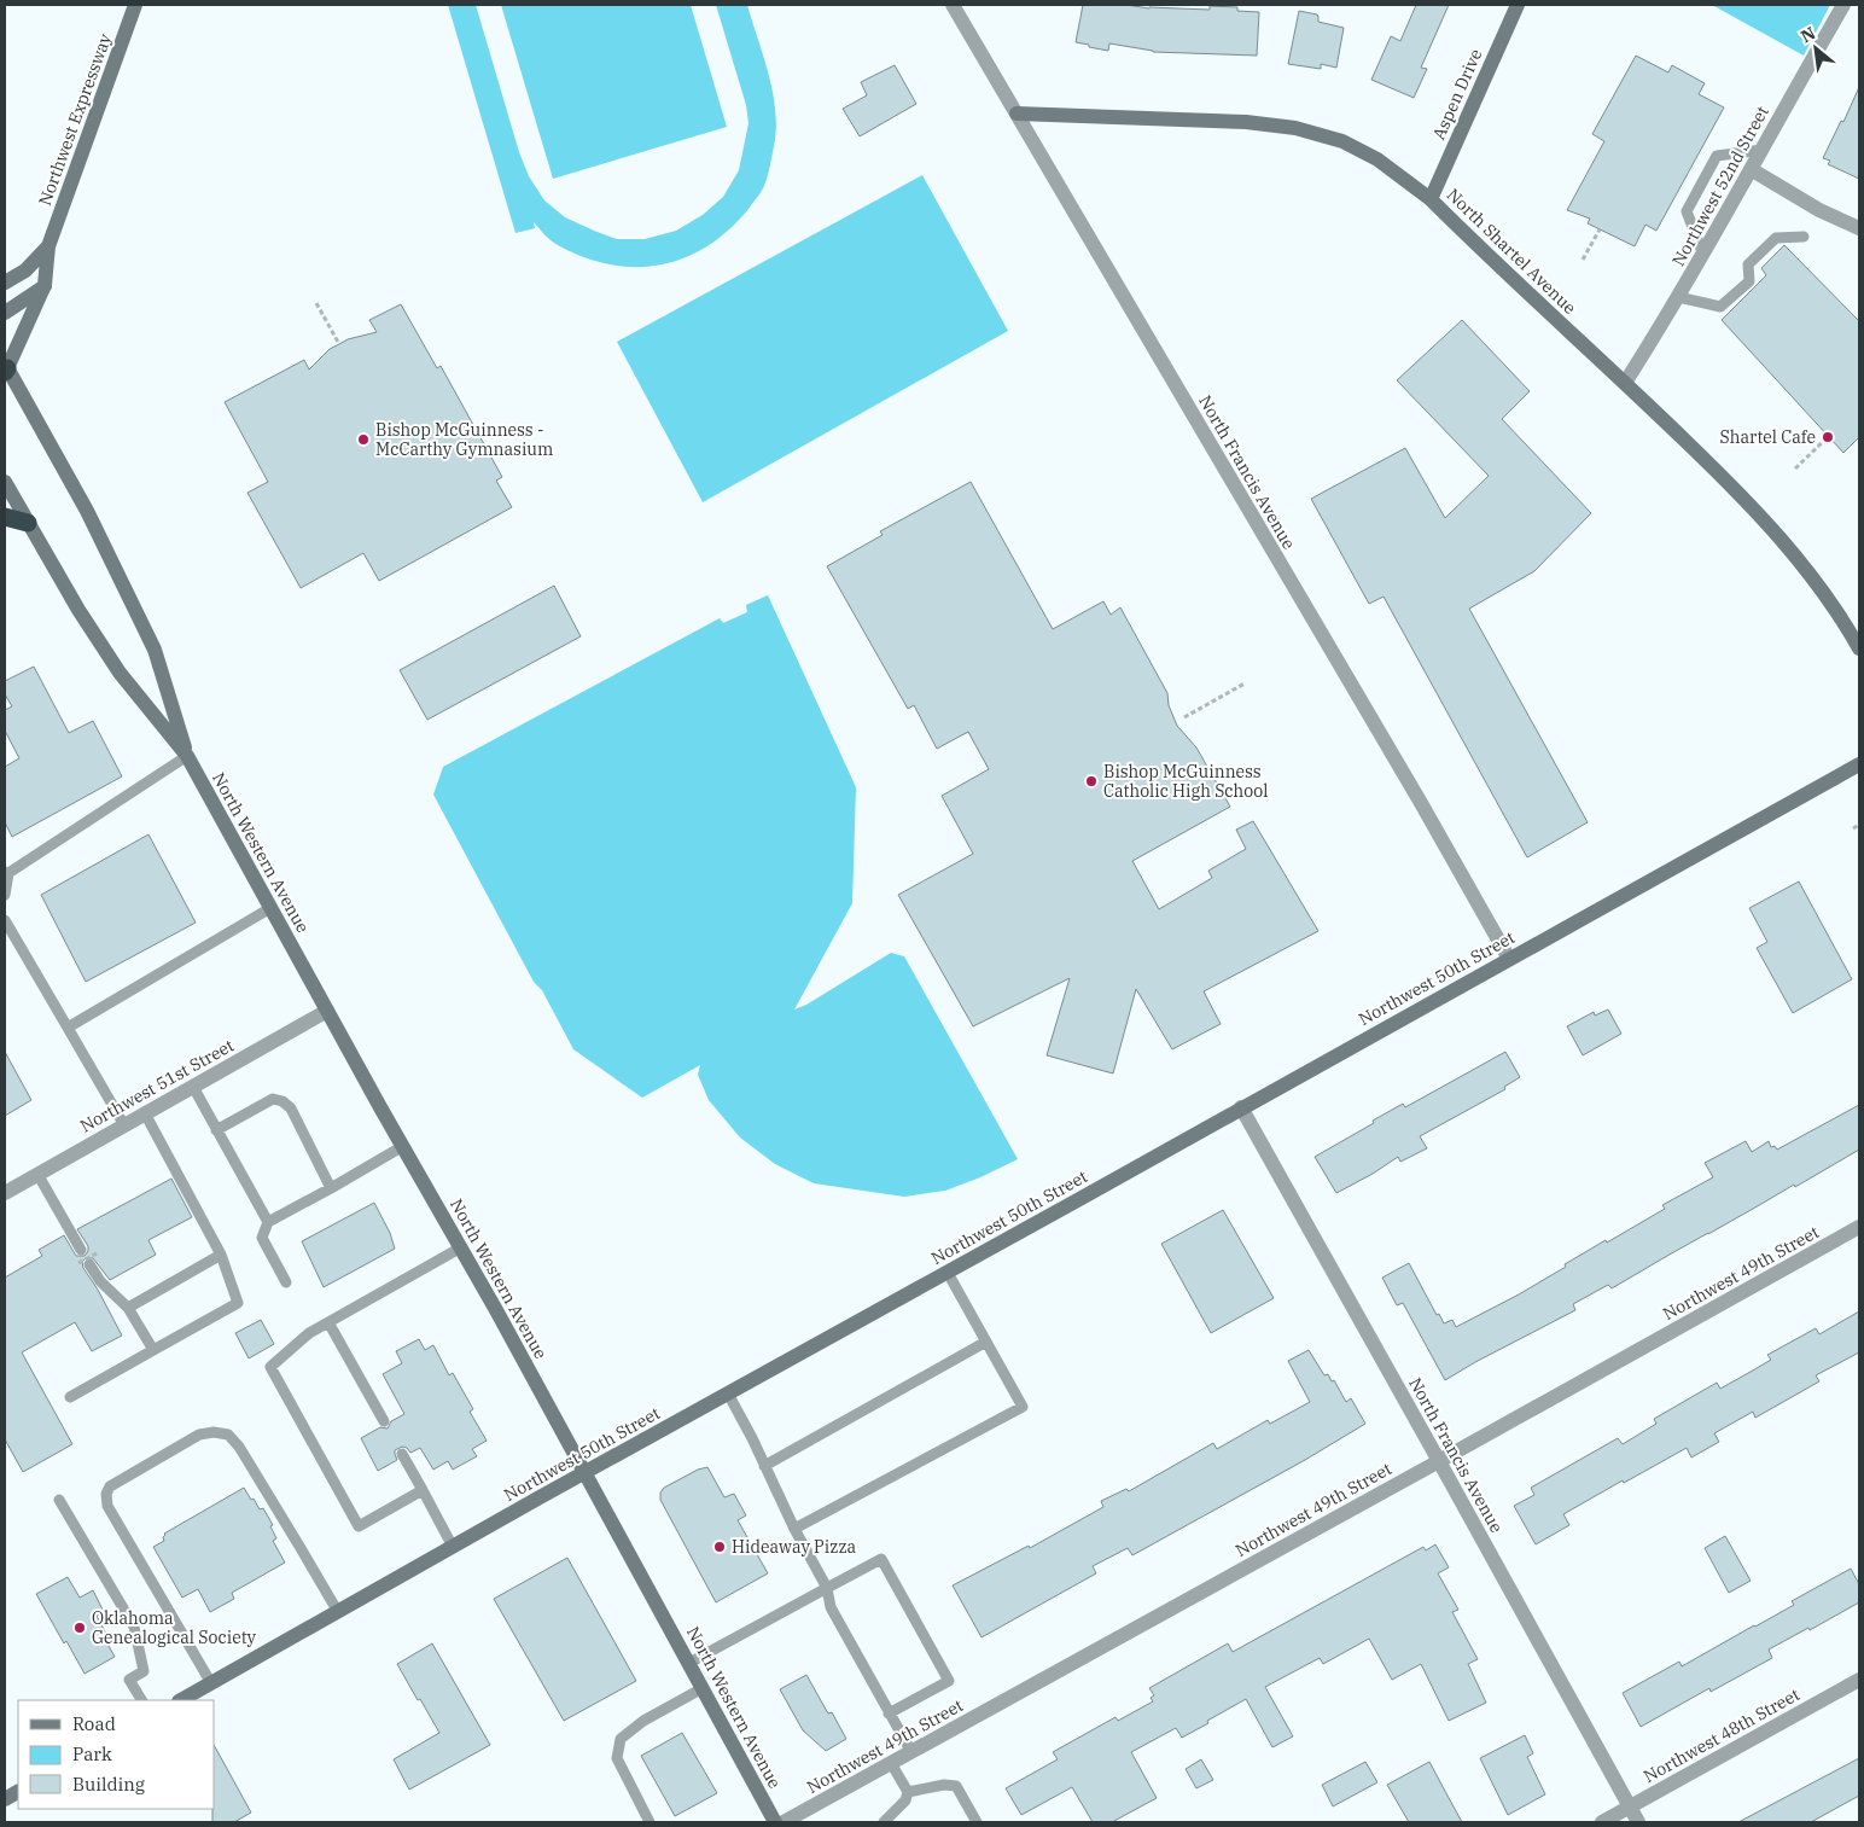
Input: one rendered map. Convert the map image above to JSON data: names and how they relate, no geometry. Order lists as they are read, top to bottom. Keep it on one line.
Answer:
{"streets":{"main road":["Aspen Drive","Northwest Expressway","North Shartel Avenue","North Western Avenue","Northwest 50th Street"],"street":["Northwest 52nd Street","North Francis Avenue","Northwest 51st Street","Northwest 49th Street","Northwest 48th Street"]},"crossings":[["Aspen Drive","North Shartel Avenue"],["Northwest Expressway","North Western Avenue"],["Northwest 52nd Street","North Shartel Avenue"],["North Shartel Avenue","North Francis Avenue"],["North Francis Avenue","Northwest 50th Street"],["North Francis Avenue","Northwest 49th Street"],["North Francis Avenue","Northwest 48th Street"],["North Western Avenue","Northwest 50th Street"],["North Western Avenue","Northwest 51st Street"]],"places":["Shartel Cafe","Bishop McGuinness - McCarthy Gymnasium","Bishop McGuinness Catholic High School","Hideaway Pizza","Oklahoma Genealogical Society"],"legend":["Road","Park","Building"],"north":"top left"}
